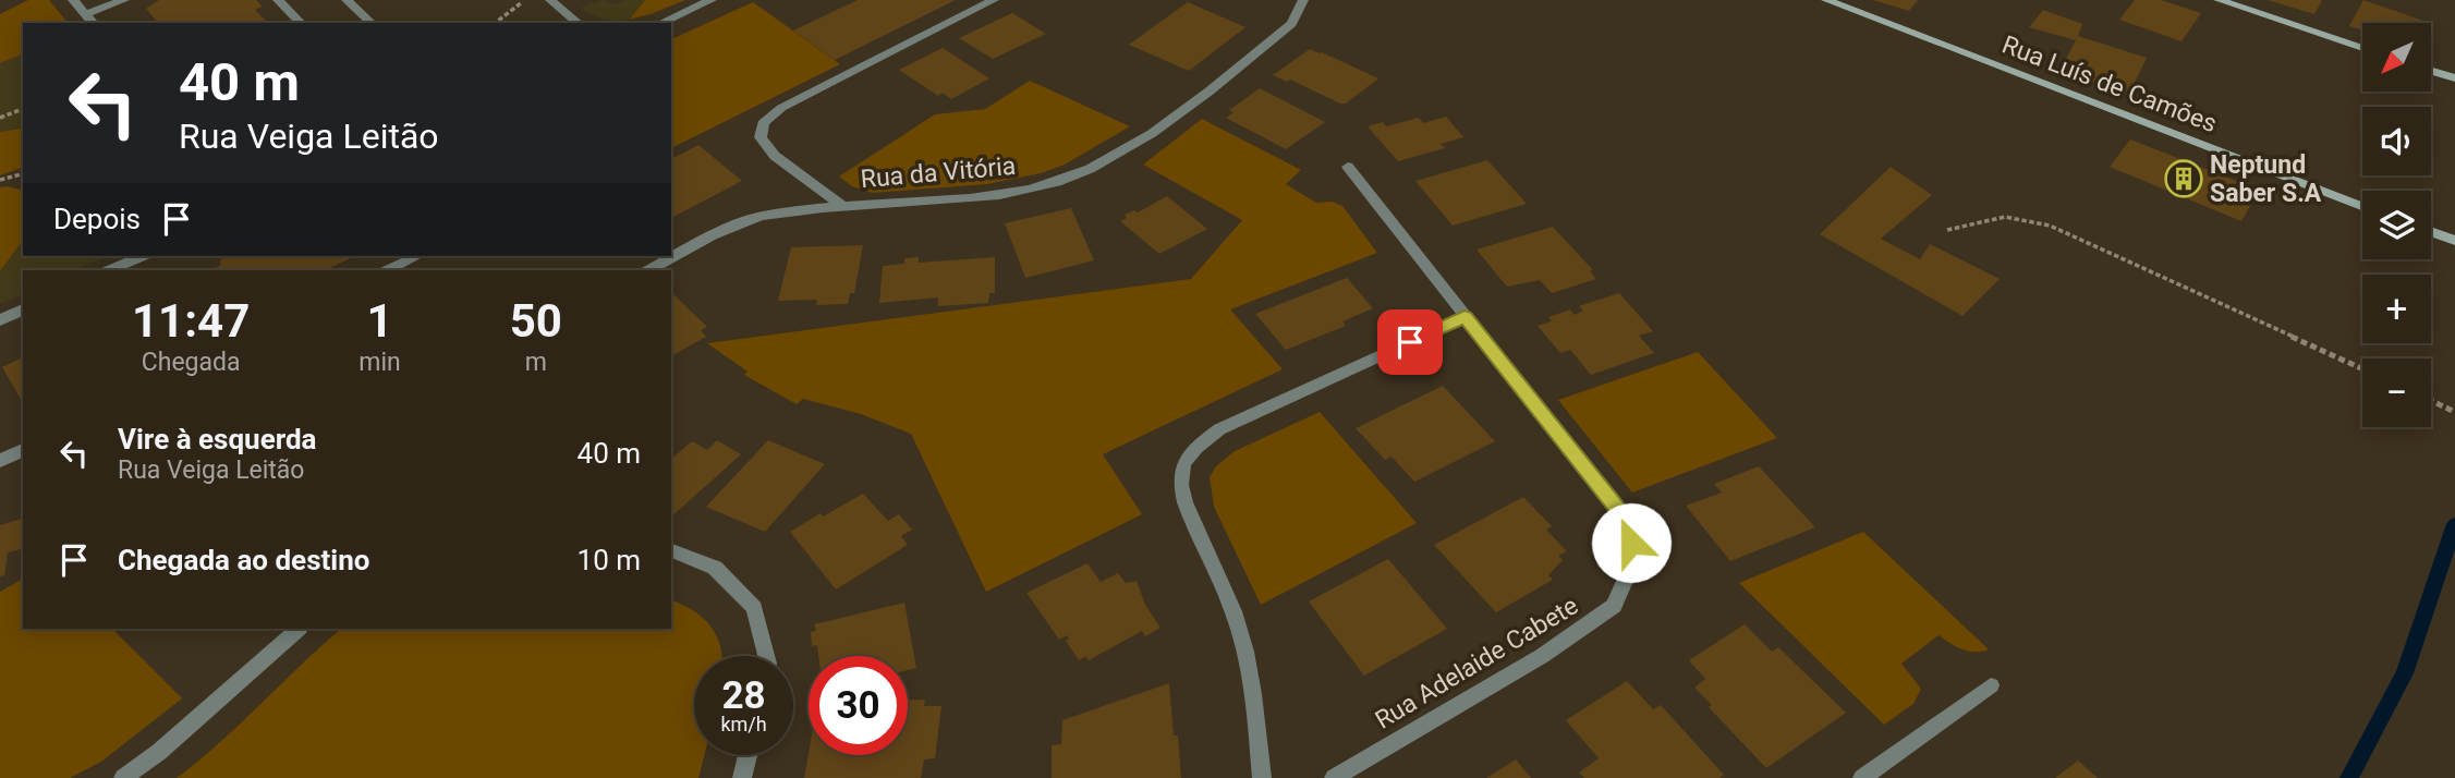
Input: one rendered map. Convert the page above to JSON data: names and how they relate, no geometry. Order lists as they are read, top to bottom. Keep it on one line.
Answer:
{"streets":{"street":["Rua Luís de Camões","Rua da Vitória","Rua Adelaide Cabete"]},"places":{"building":["Neptund Saber S.A"]},"north":"bottom left","page":{"map_buttons":["+","−"],"turn":["40 m","Rua Veiga Leitão"],"then":"Depois","eta":["11:47","Chegada","1","min","50","m"],"list":[{"name":"Vire à esquerda","note":"Rua Veiga Leitão","value":"40 m"},{"name":"Chegada ao destino","value":"10 m"}],"speed":"28 km/h","limit":"30"}}
